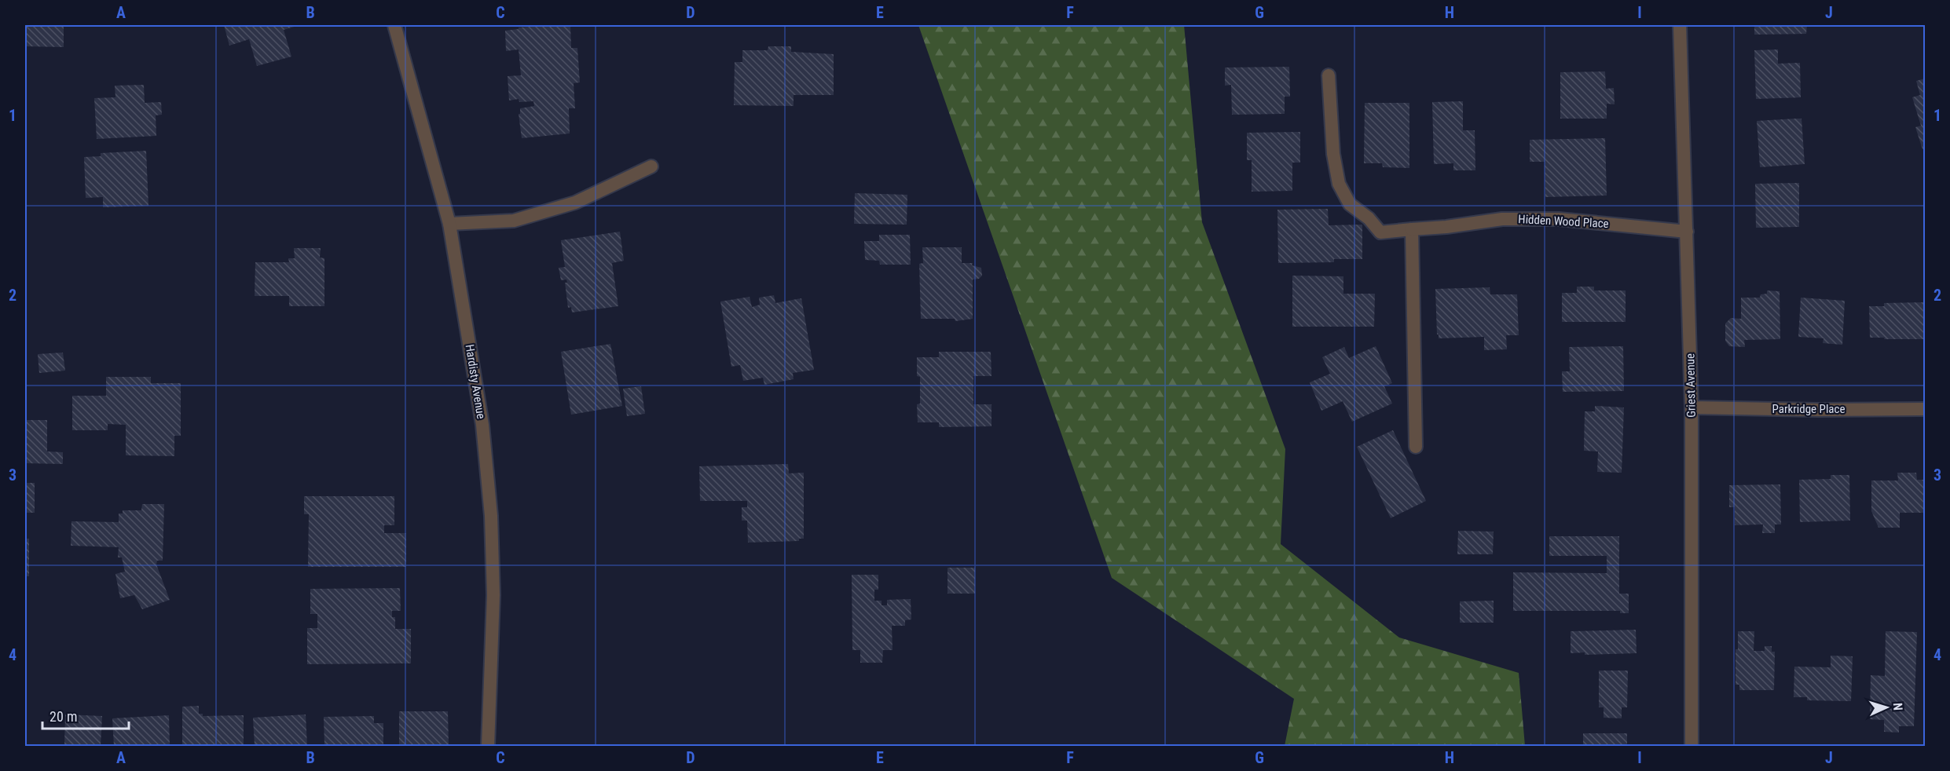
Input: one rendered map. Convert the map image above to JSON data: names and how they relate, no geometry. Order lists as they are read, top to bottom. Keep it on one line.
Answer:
{"streets":{"street":["Hidden Wood Place","Hardisty Avenue","Griest Avenue","Parkridge Place"]},"crossings":[["Hidden Wood Place","Griest Avenue"],["Griest Avenue","Parkridge Place"]],"scale_bar":"20 m","north":"right","grid":{"columns":["A","B","C","D","E","F","G","H","I","J"],"rows":["1","2","3","4"]}}
